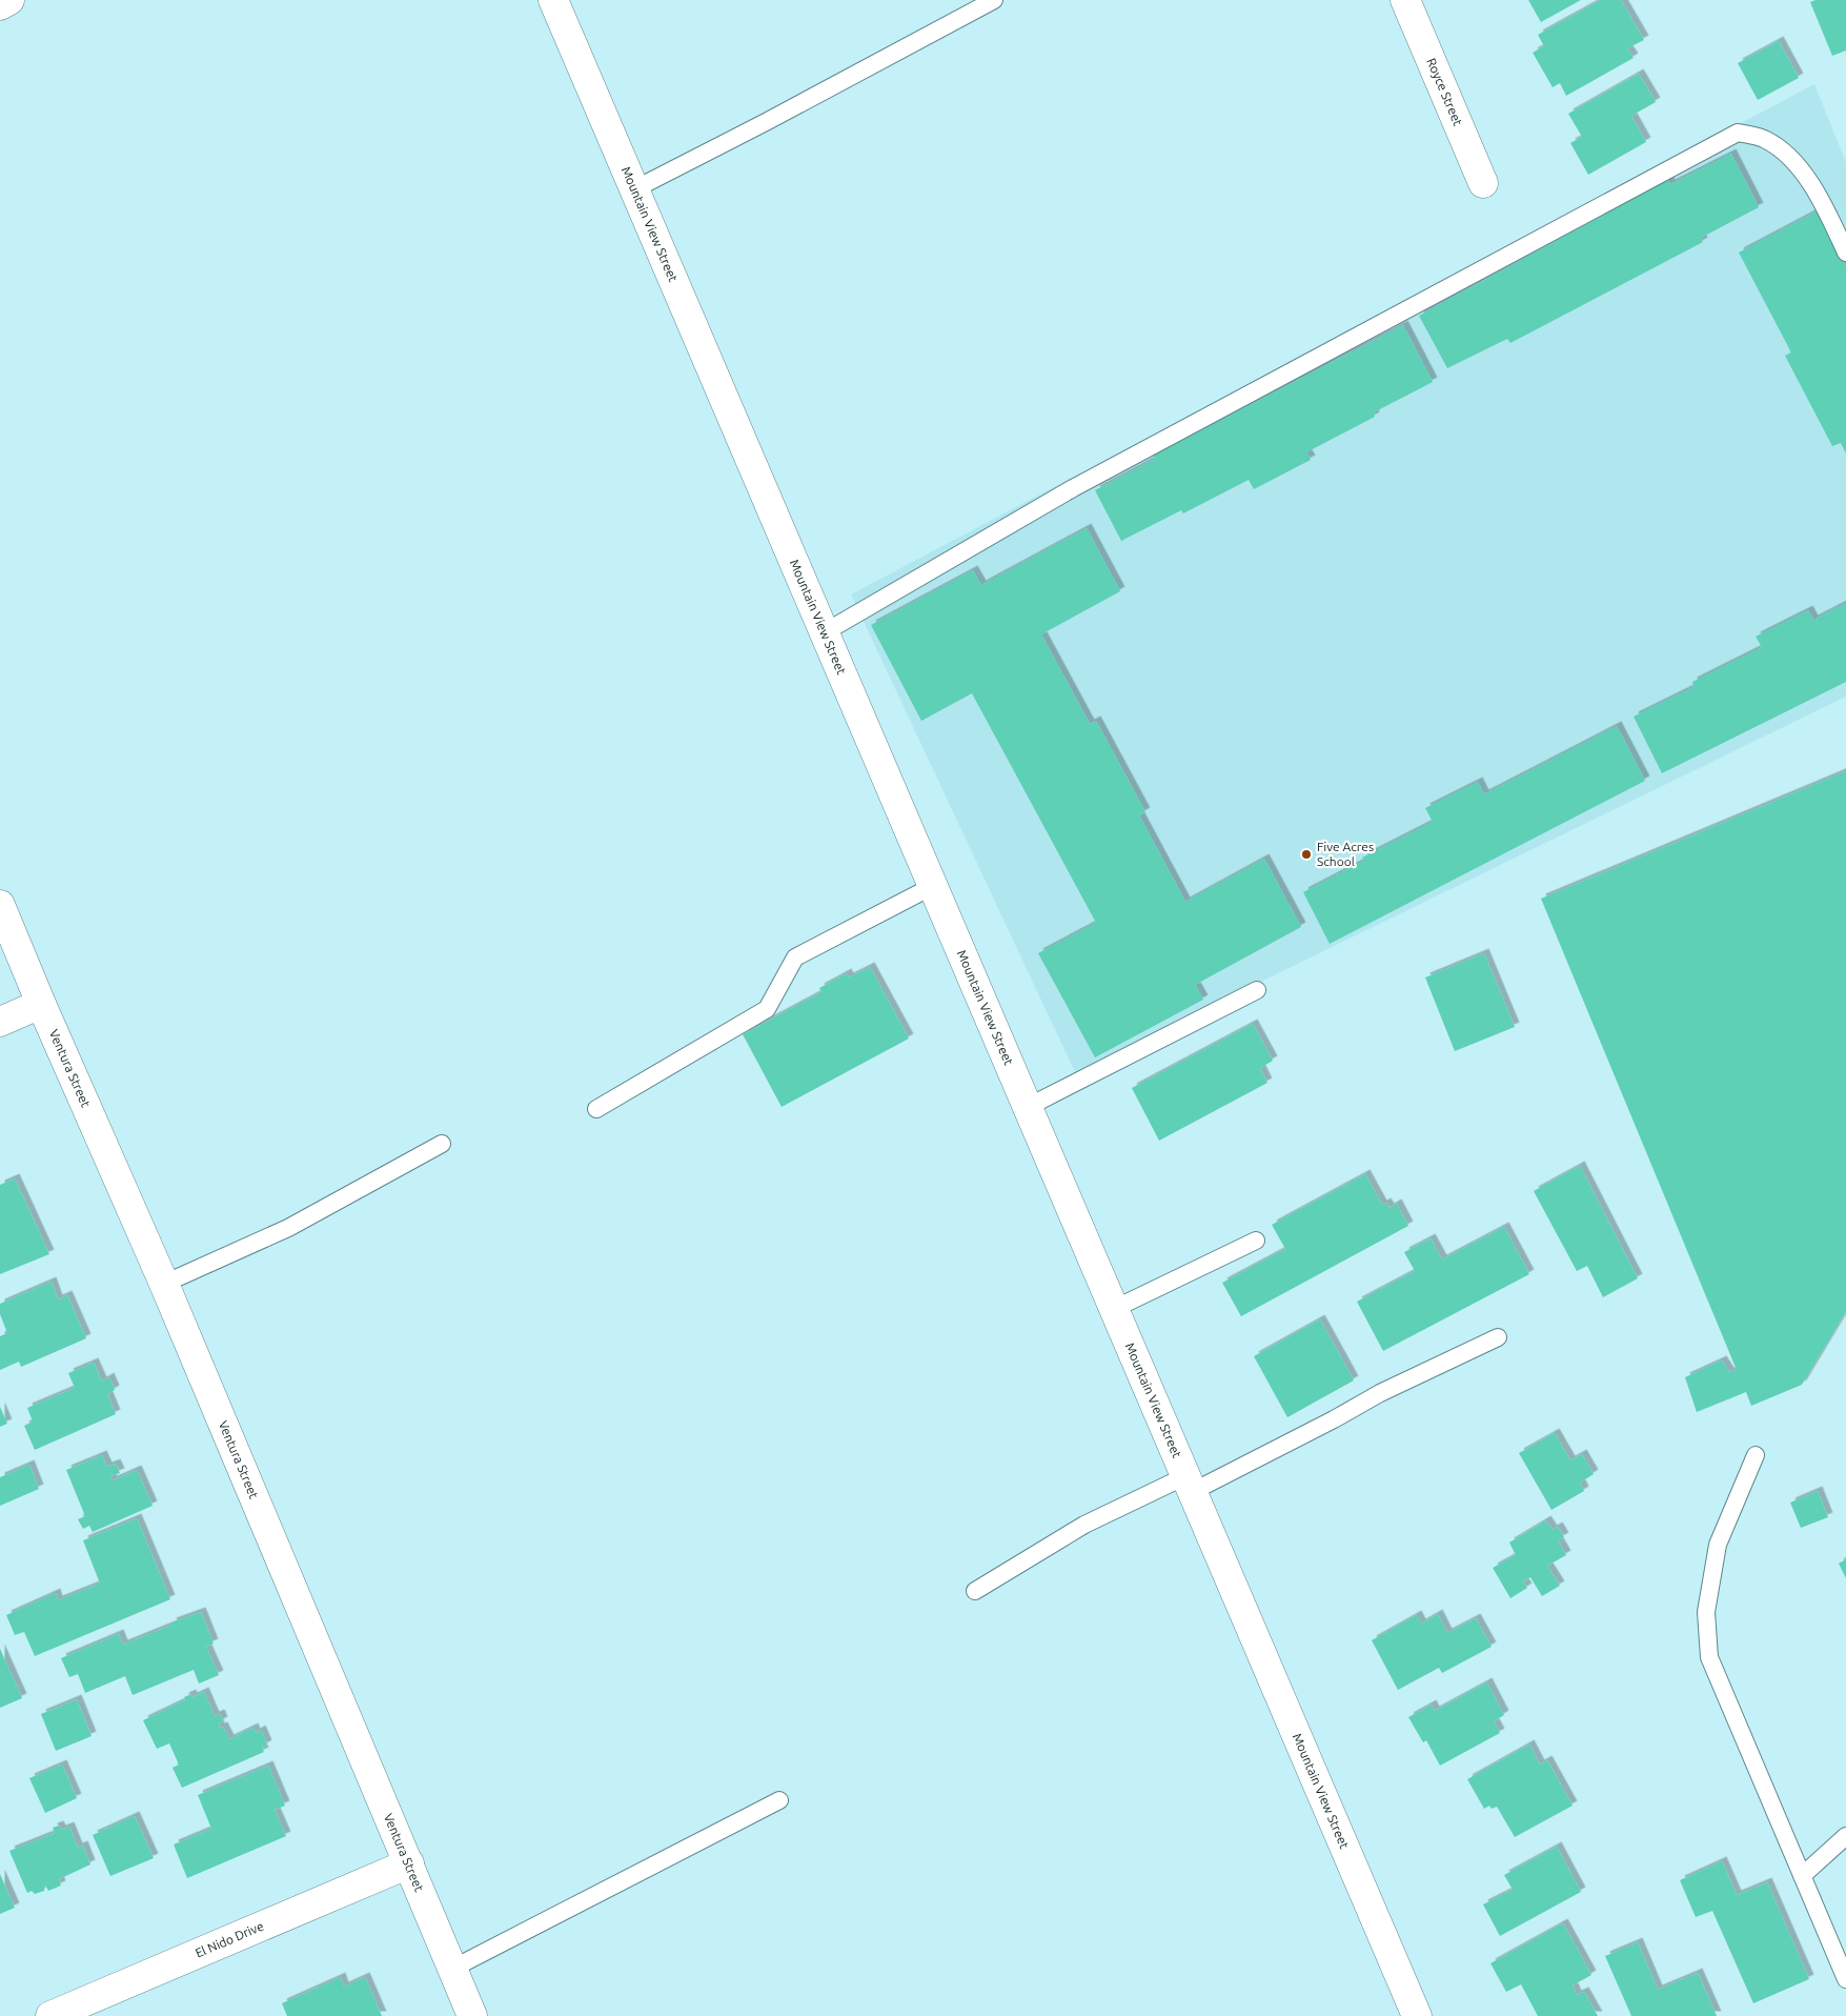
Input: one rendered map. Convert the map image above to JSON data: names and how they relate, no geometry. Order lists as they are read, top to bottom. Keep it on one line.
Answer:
{"streets":{"street":["Royce Street","Mountain View Street","Ventura Street","El Nido Drive"]},"crossings":[["Ventura Street","El Nido Drive"]],"places":["Five Acres School"]}
